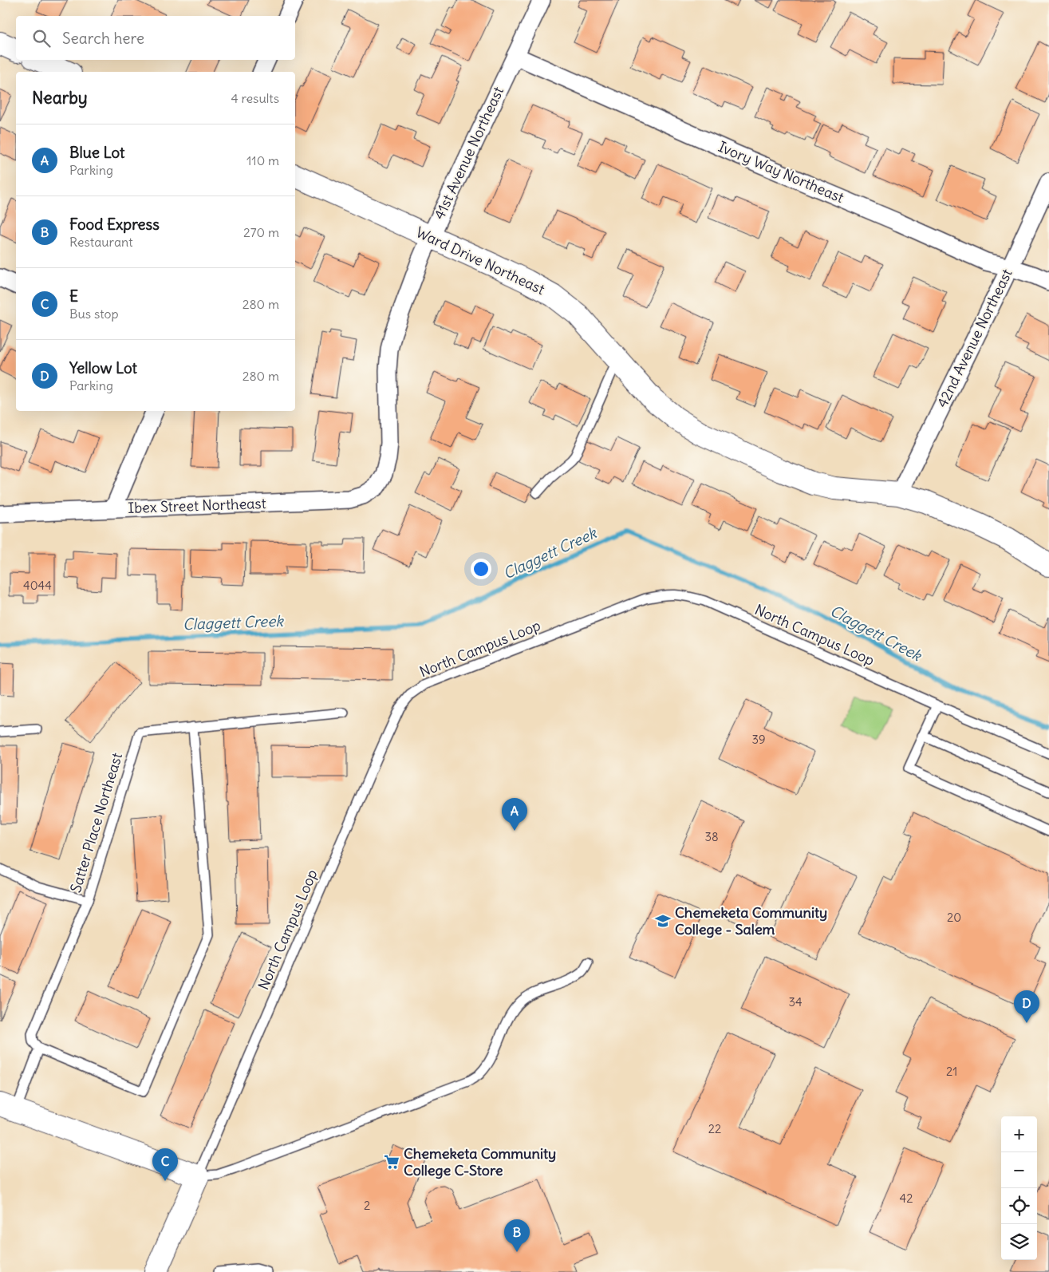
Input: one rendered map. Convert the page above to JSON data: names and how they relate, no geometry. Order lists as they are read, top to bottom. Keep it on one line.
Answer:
{"streets":{"street":["41st Avenue Northeast","Ivory Way Northeast","Ward Drive Northeast","42nd Avenue Northeast","Ibex Street Northeast"],"lane":["North Campus Loop","Satter Place Northeast"]},"crossings":[["41st Avenue Northeast","Ivory Way Northeast"],["41st Avenue Northeast","Ward Drive Northeast"],["41st Avenue Northeast","Ibex Street Northeast"],["Ivory Way Northeast","42nd Avenue Northeast"],["Ward Drive Northeast","42nd Avenue Northeast"]],"water":["Claggett Creek"],"places":{"school or university":["Chemeketa Community College - Salem"],"supermarket":["Chemeketa Community College C-Store"]},"house_numbers":["4044","39","38","20","34","21","22","42","2"],"page":{"search":"Search here","heading":["Nearby","4 results"],"list":[{"mark":"A","name":"Blue Lot","note":"Parking","value":"110 m"},{"mark":"B","name":"Food Express","note":"Restaurant","value":"270 m"},{"mark":"C","name":"E","note":"Bus stop","value":"280 m"},{"mark":"D","name":"Yellow Lot","note":"Parking","value":"280 m"}],"pins":["A","D","C","B"],"map_buttons":["+","−"]}}
